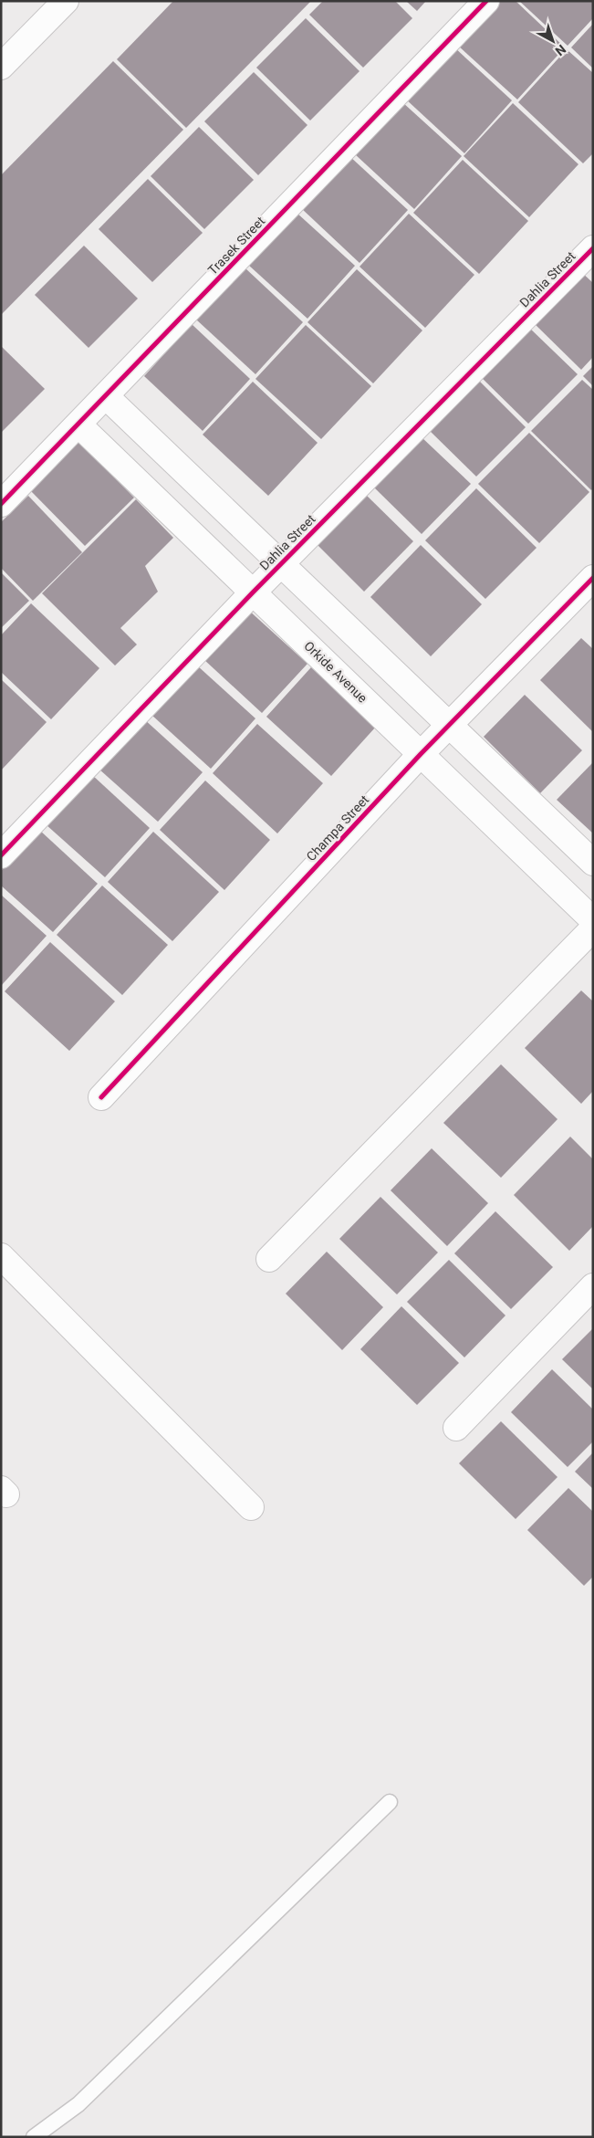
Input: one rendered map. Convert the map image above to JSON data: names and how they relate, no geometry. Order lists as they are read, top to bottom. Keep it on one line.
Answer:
{"streets":{"street":["Trasek Street","Dahlia Street","Orkide Avenue","Champa Street"]},"crossings":[["Trasek Street","Orkide Avenue"],["Dahlia Street","Orkide Avenue"],["Orkide Avenue","Champa Street"]],"north":"bottom right"}
